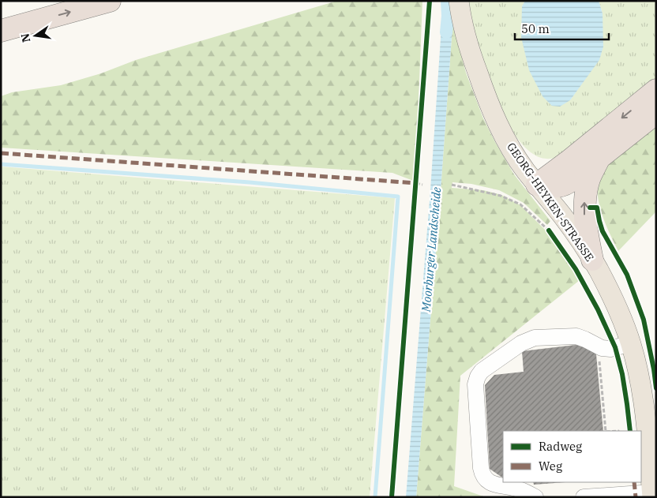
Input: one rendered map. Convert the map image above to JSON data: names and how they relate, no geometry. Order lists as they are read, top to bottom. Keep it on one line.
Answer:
{"streets":{"main road":["GEORG-HEYKEN-STRASSE"]},"water":["Moorburger Landscheide"],"legend":["Radweg","Weg"],"scale_bar":"50 m","north":"left"}
